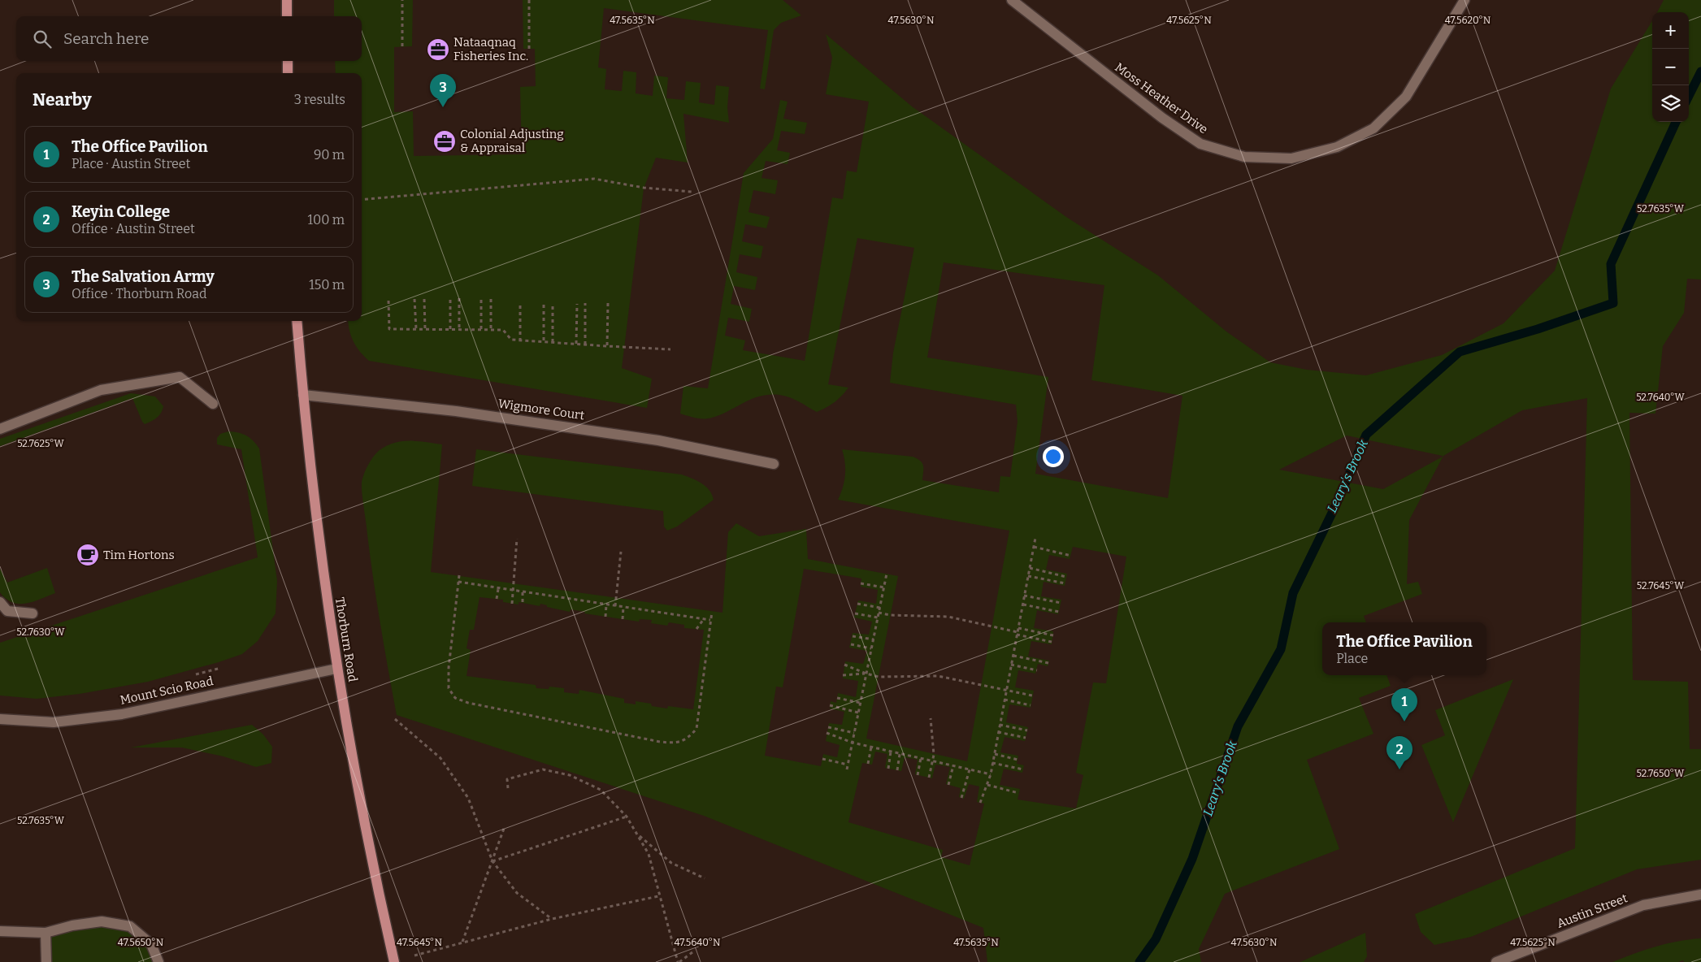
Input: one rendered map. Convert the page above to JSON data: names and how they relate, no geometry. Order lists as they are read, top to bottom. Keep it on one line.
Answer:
{"streets":{"main road":["Thorburn Road"],"street":["Moss Heather Drive","Wigmore Court","Mount Scio Road","Austin Street"]},"crossings":[["Wigmore Court","Thorburn Road"],["Thorburn Road","Mount Scio Road"]],"water":["Leary's Brook"],"places":{"office":["Nataaqnaq Fisheries Inc.","Colonial Adjusting & Appraisal"],"cafe":["Tim Hortons"]},"page":{"map_buttons":["+","−"],"search":"Search here","heading":["Nearby","3 results"],"pins":["3","1","2"],"list":[{"mark":"1","name":"The Office Pavilion","note":"Place · Austin Street","value":"90 m"},{"mark":"2","name":"Keyin College","note":"Office · Austin Street","value":"100 m"},{"mark":"3","name":"The Salvation Army","note":"Office · Thorburn Road","value":"150 m"}],"popup":["The Office Pavilion","Place"]},"coordinates":["47.5620°N","47.5635°N","47.5630°N","47.5625°N","52.7635°W","52.7640°W","52.7625°W","52.7645°W","52.7630°W","52.7650°W","47.5650°N","47.5645°N","47.5640°N"]}
